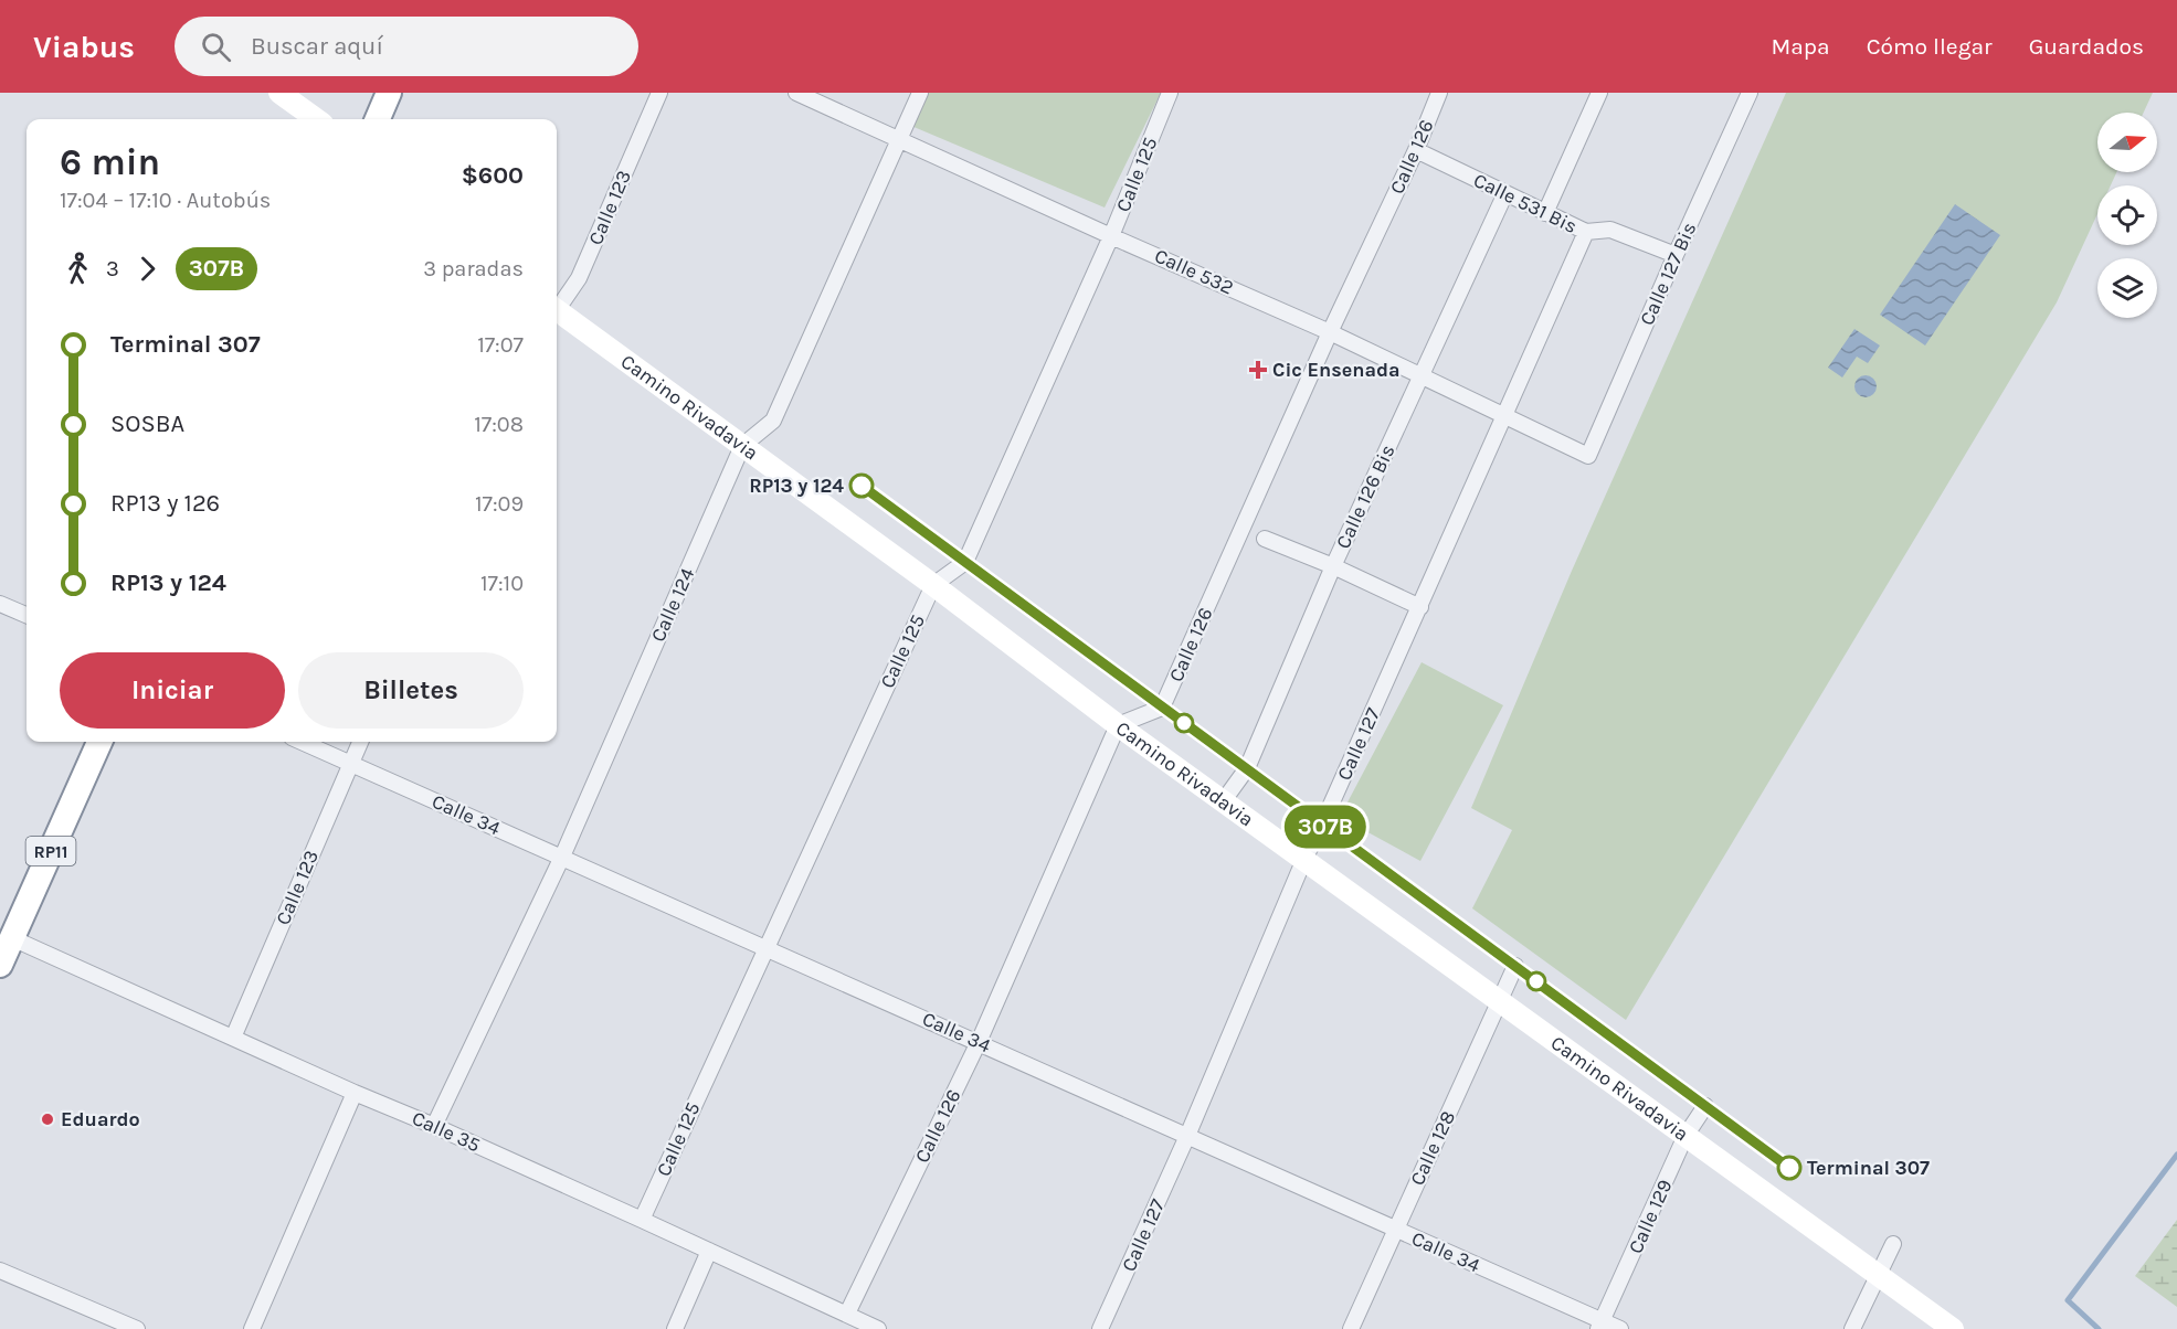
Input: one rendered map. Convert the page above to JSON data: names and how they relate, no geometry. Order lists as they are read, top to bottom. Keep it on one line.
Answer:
{"streets":{"highway":["RP11"],"main road":["Camino Rivadavia"],"street":["Calle 126","Calle 125","Calle 531 Bis","Calle 123","Calle 532","Calle 127 Bis","Calle 126 Bis","Calle 124","Calle 127","Calle 34","Calle 35","Calle 128","Calle 129"]},"crossings":[["Calle 126","Calle 531 Bis"],["Calle 126","Calle 532"],["Calle 126","Camino Rivadavia"],["Calle 126","Calle 34"],["Calle 126","Calle 35"],["Calle 125","Calle 532"],["Calle 125","Camino Rivadavia"],["Calle 125","Calle 34"],["Calle 125","Calle 35"],["Calle 531 Bis","Calle 127 Bis"],["Calle 531 Bis","Calle 126 Bis"],["Calle 531 Bis","Calle 127"],["Calle 123","Calle 34"],["Calle 123","Calle 35"],["Calle 532","Calle 127 Bis"],["Calle 532","Calle 126 Bis"],["Calle 532","Calle 124"],["Calle 532","Calle 127"],["Camino Rivadavia","Calle 126 Bis"],["Camino Rivadavia","Calle 124"],["Camino Rivadavia","Calle 127"],["Camino Rivadavia","Calle 128"],["Camino Rivadavia","Calle 129"],["Calle 124","Calle 34"],["Calle 124","Calle 35"],["Calle 127","Calle 34"],["Calle 34","Calle 128"],["Calle 34","Calle 129"],["RP11","Calle 35"]],"places":{"health":["Cic Ensenada"],"other":["RP13 y 124","Eduardo","Terminal 307"]},"lines":["bus line 307B"],"north":"right","page":{"header":"Viabus","search":"Buscar aquí","nav":["Mapa","Cómo llegar","Guardados"],"on_map":"307B","heading":["6 min","17:04 – 17:10 · Autobús","$600"],"legs":["3","307B","3 paradas"],"list":[{"name":"Terminal 307","value":"17:07"},{"name":"SOSBA","value":"17:08"},{"name":"RP13 y 126","value":"17:09"},{"name":"RP13 y 124","value":"17:10"}],"buttons":["Iniciar","Billetes"]}}
